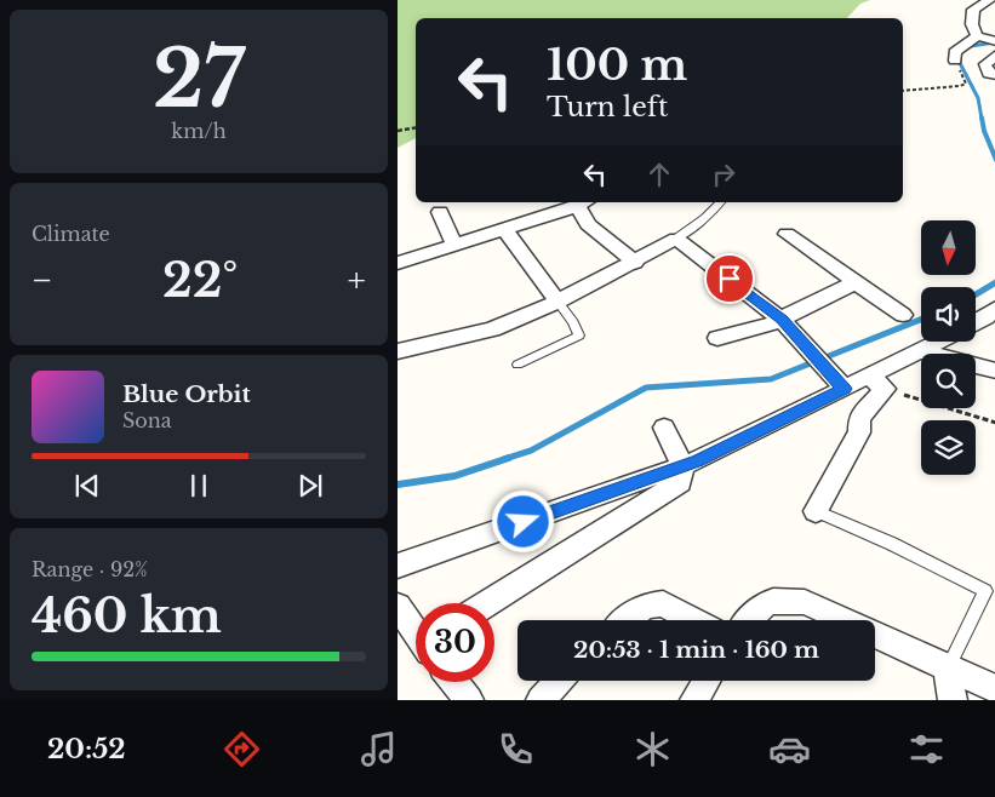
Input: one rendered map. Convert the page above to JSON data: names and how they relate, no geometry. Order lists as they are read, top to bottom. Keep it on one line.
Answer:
{"north":"bottom","page":{"tile":[["27","km/h"],"Climate",["Range · 92%","460 km"]],"turn":["100 m","Turn left"],"heat":["−","22°","+"],"song":["Blue Orbit","Sona"],"limit":"30","trip":"20:53 · 1 min · 160 m","tabs":"20:52"}}
